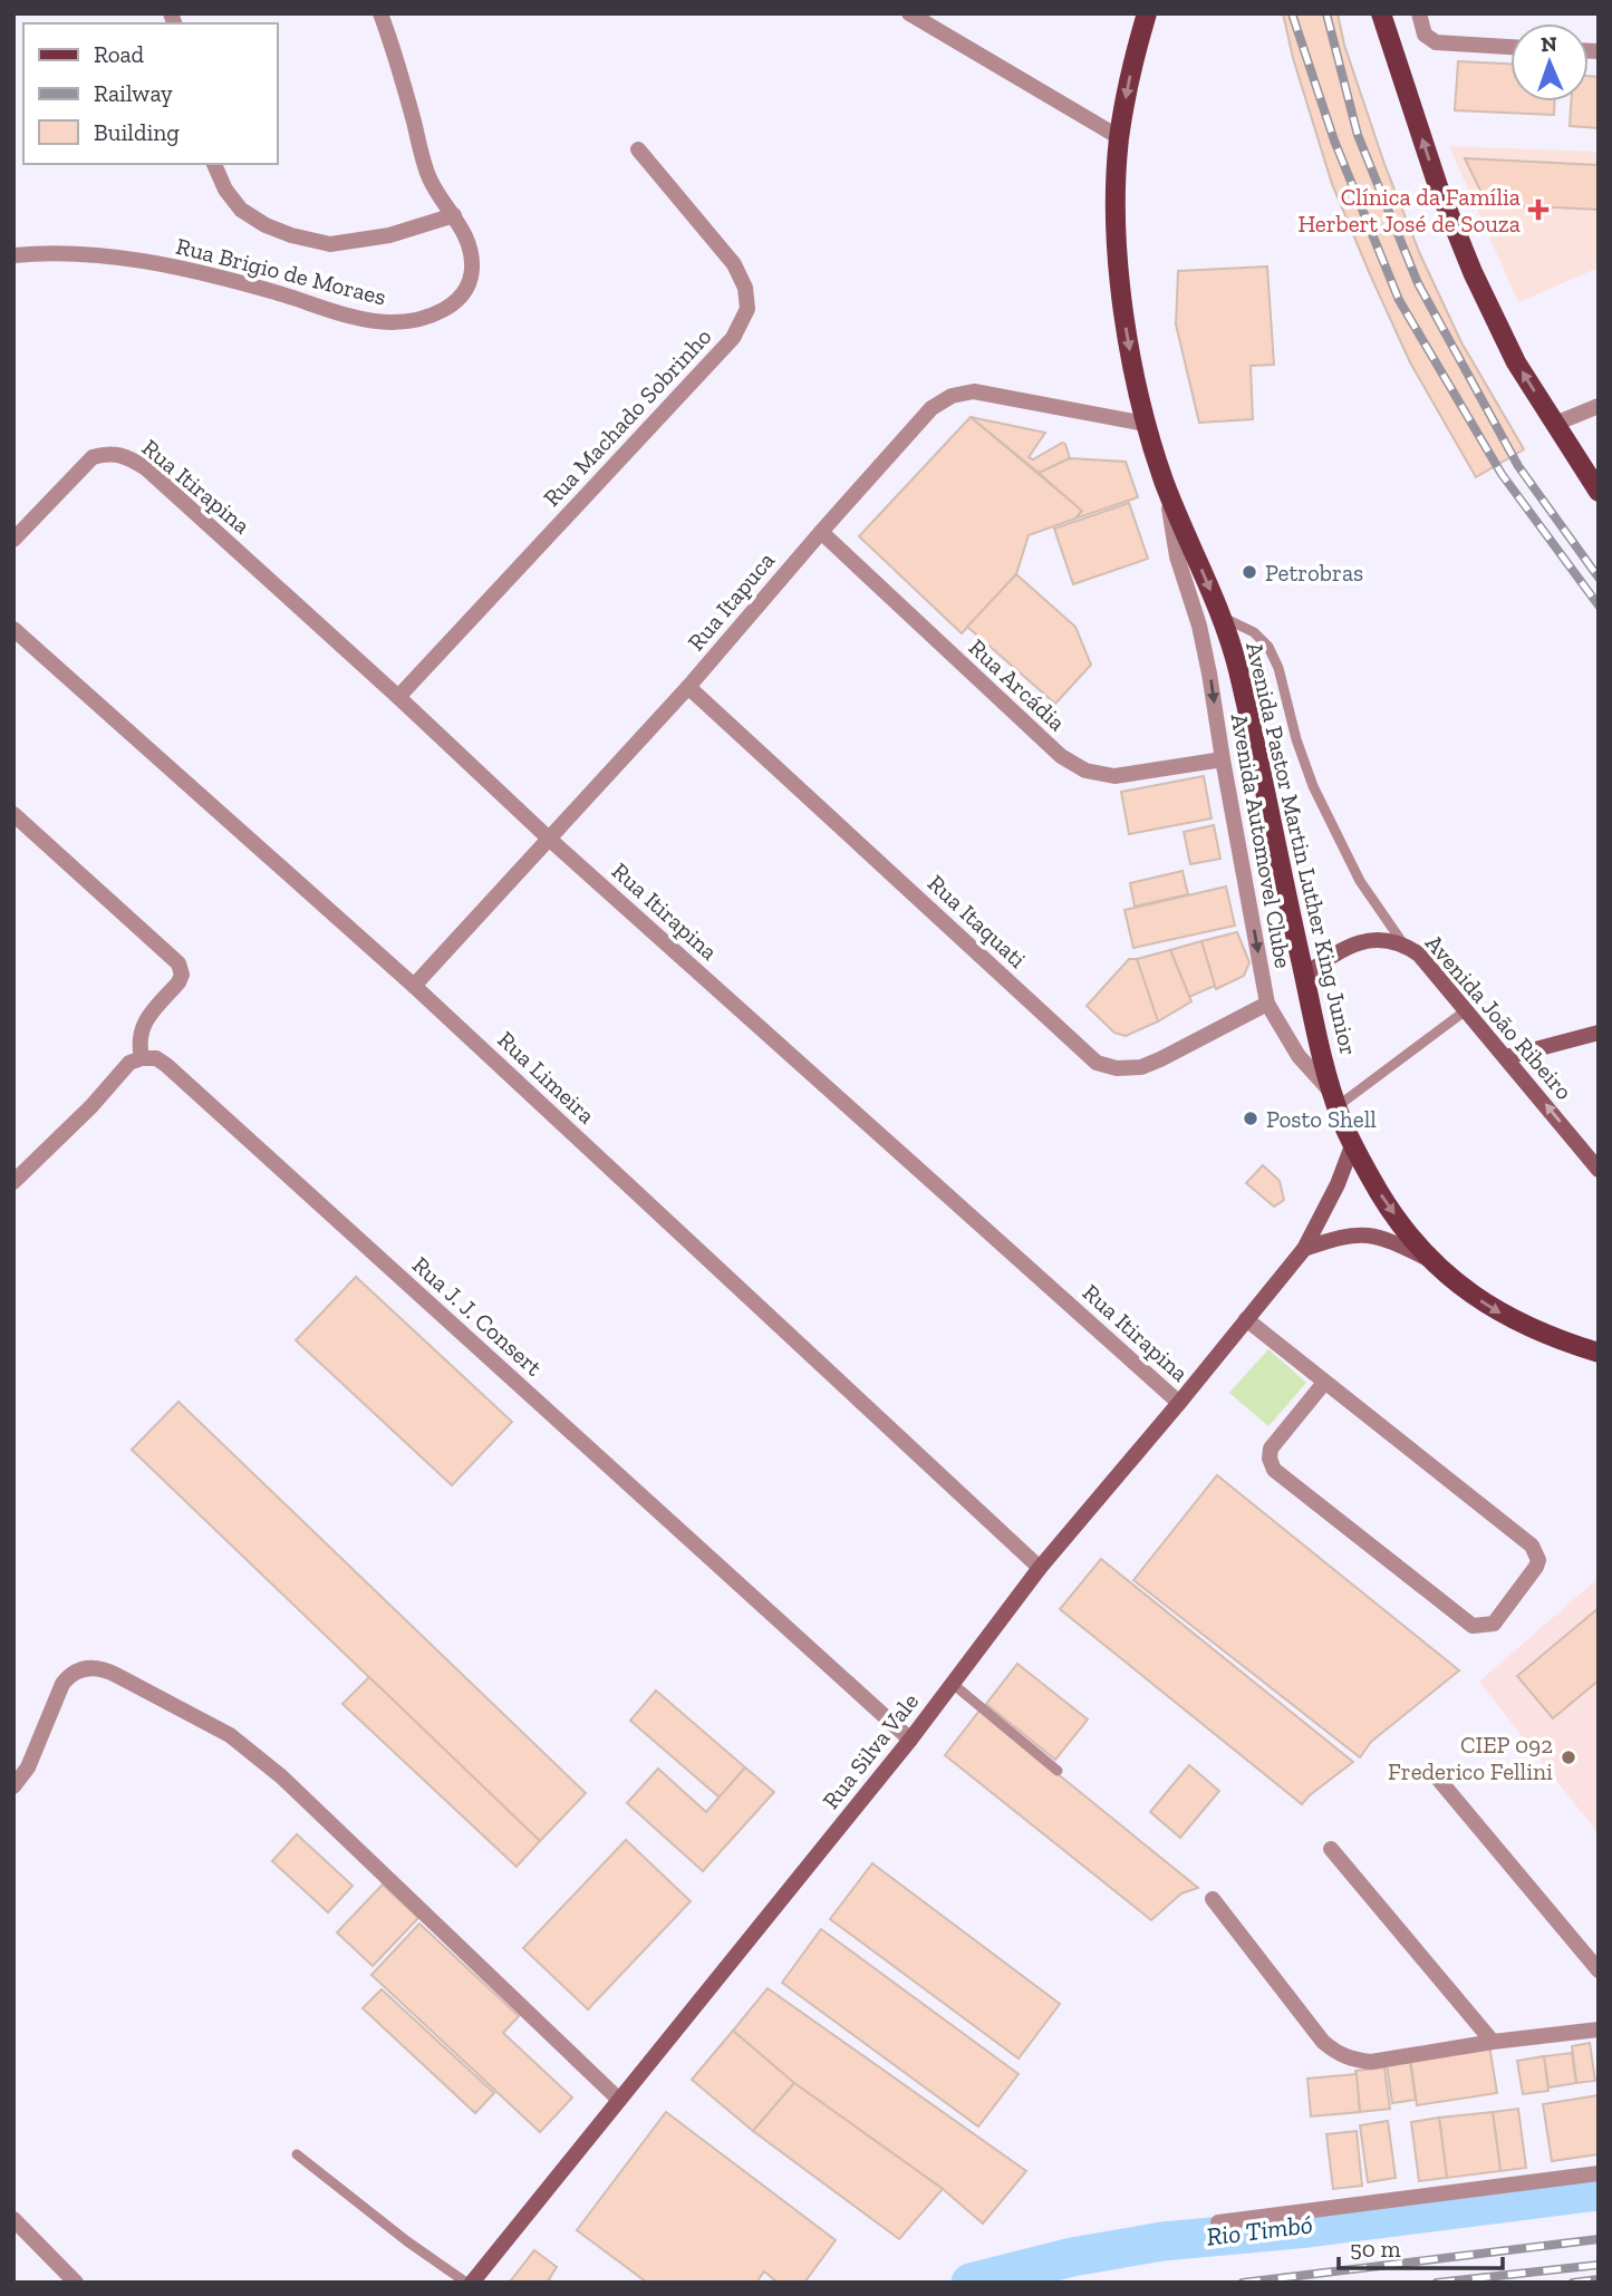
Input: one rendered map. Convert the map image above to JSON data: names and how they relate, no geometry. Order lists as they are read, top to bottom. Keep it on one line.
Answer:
{"streets":{"main road":["Avenida Pastor Martin Luther King Junior"],"street":["Rua Brigio de Moraes","Rua Machado Sobrinho","Rua Itirapina","Rua Itapuca","Rua Arcádia","Avenida Automovel Clube","Rua Itaquati","Avenida João Ribeiro","Rua Limeira","Rua J. J. Consert","Rua Silva Vale"]},"crossings":[["Rua Machado Sobrinho","Rua Itirapina"],["Rua Itirapina","Rua Itapuca"],["Rua Itirapina","Rua Silva Vale"],["Rua Itapuca","Rua Arcádia"],["Rua Itapuca","Avenida Pastor Martin Luther King Junior"],["Rua Itapuca","Rua Itaquati"],["Rua Itapuca","Rua Limeira"],["Rua Arcádia","Avenida Automovel Clube"],["Avenida Automovel Clube","Avenida Pastor Martin Luther King Junior"],["Avenida Automovel Clube","Rua Itaquati"],["Avenida Pastor Martin Luther King Junior","Avenida João Ribeiro"],["Avenida Pastor Martin Luther King Junior","Rua Silva Vale"],["Rua Limeira","Rua Silva Vale"],["Rua J. J. Consert","Rua Silva Vale"]],"one_way":["Avenida Automovel Clube","Avenida Pastor Martin Luther King Junior","Avenida João Ribeiro"],"water":["Rio Timbó"],"places":{"health":["Clínica da Família Herbert José de Souza"],"other":["Petrobras","Posto Shell","CIEP 092 Frederico Fellini"]},"legend":["Road","Railway","Building"],"scale_bar":"50 m","north":"top"}
